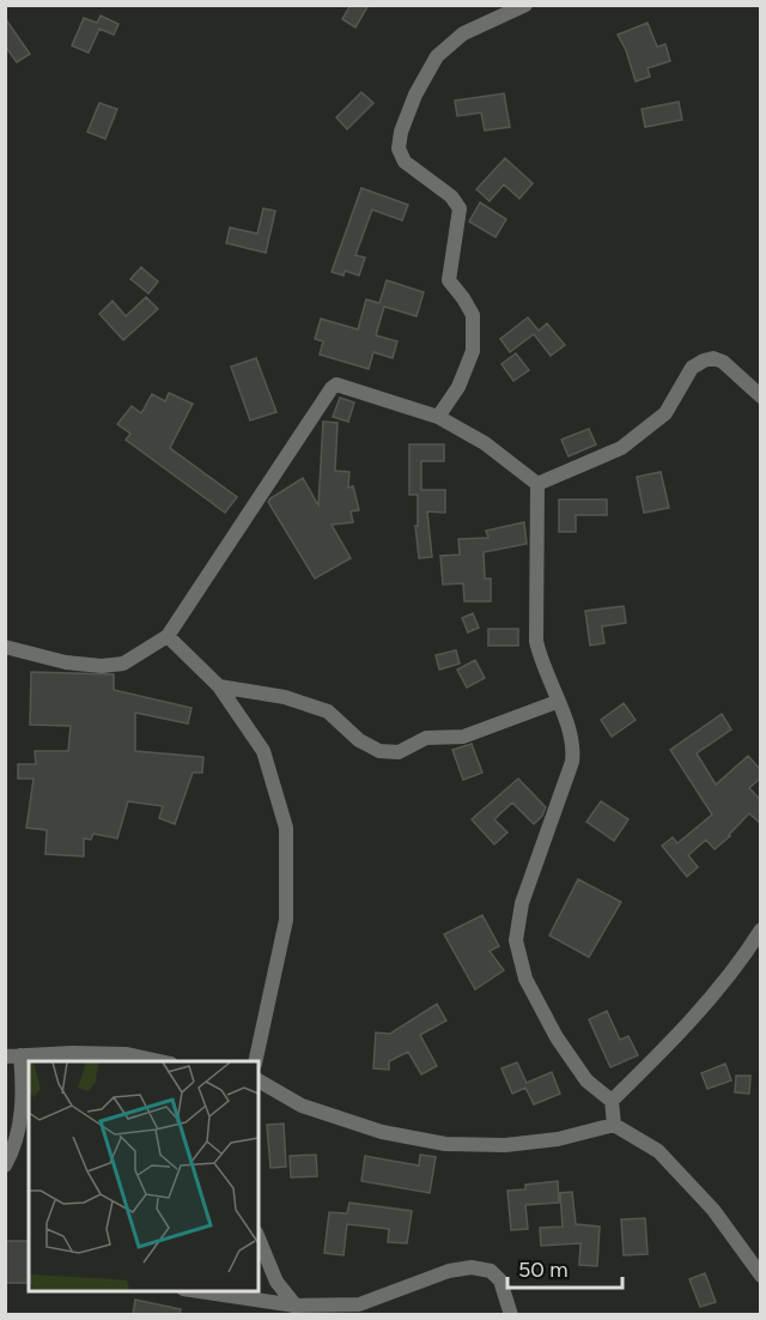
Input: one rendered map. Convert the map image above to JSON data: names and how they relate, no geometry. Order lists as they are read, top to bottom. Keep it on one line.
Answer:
{"scale_bar":"50 m"}
